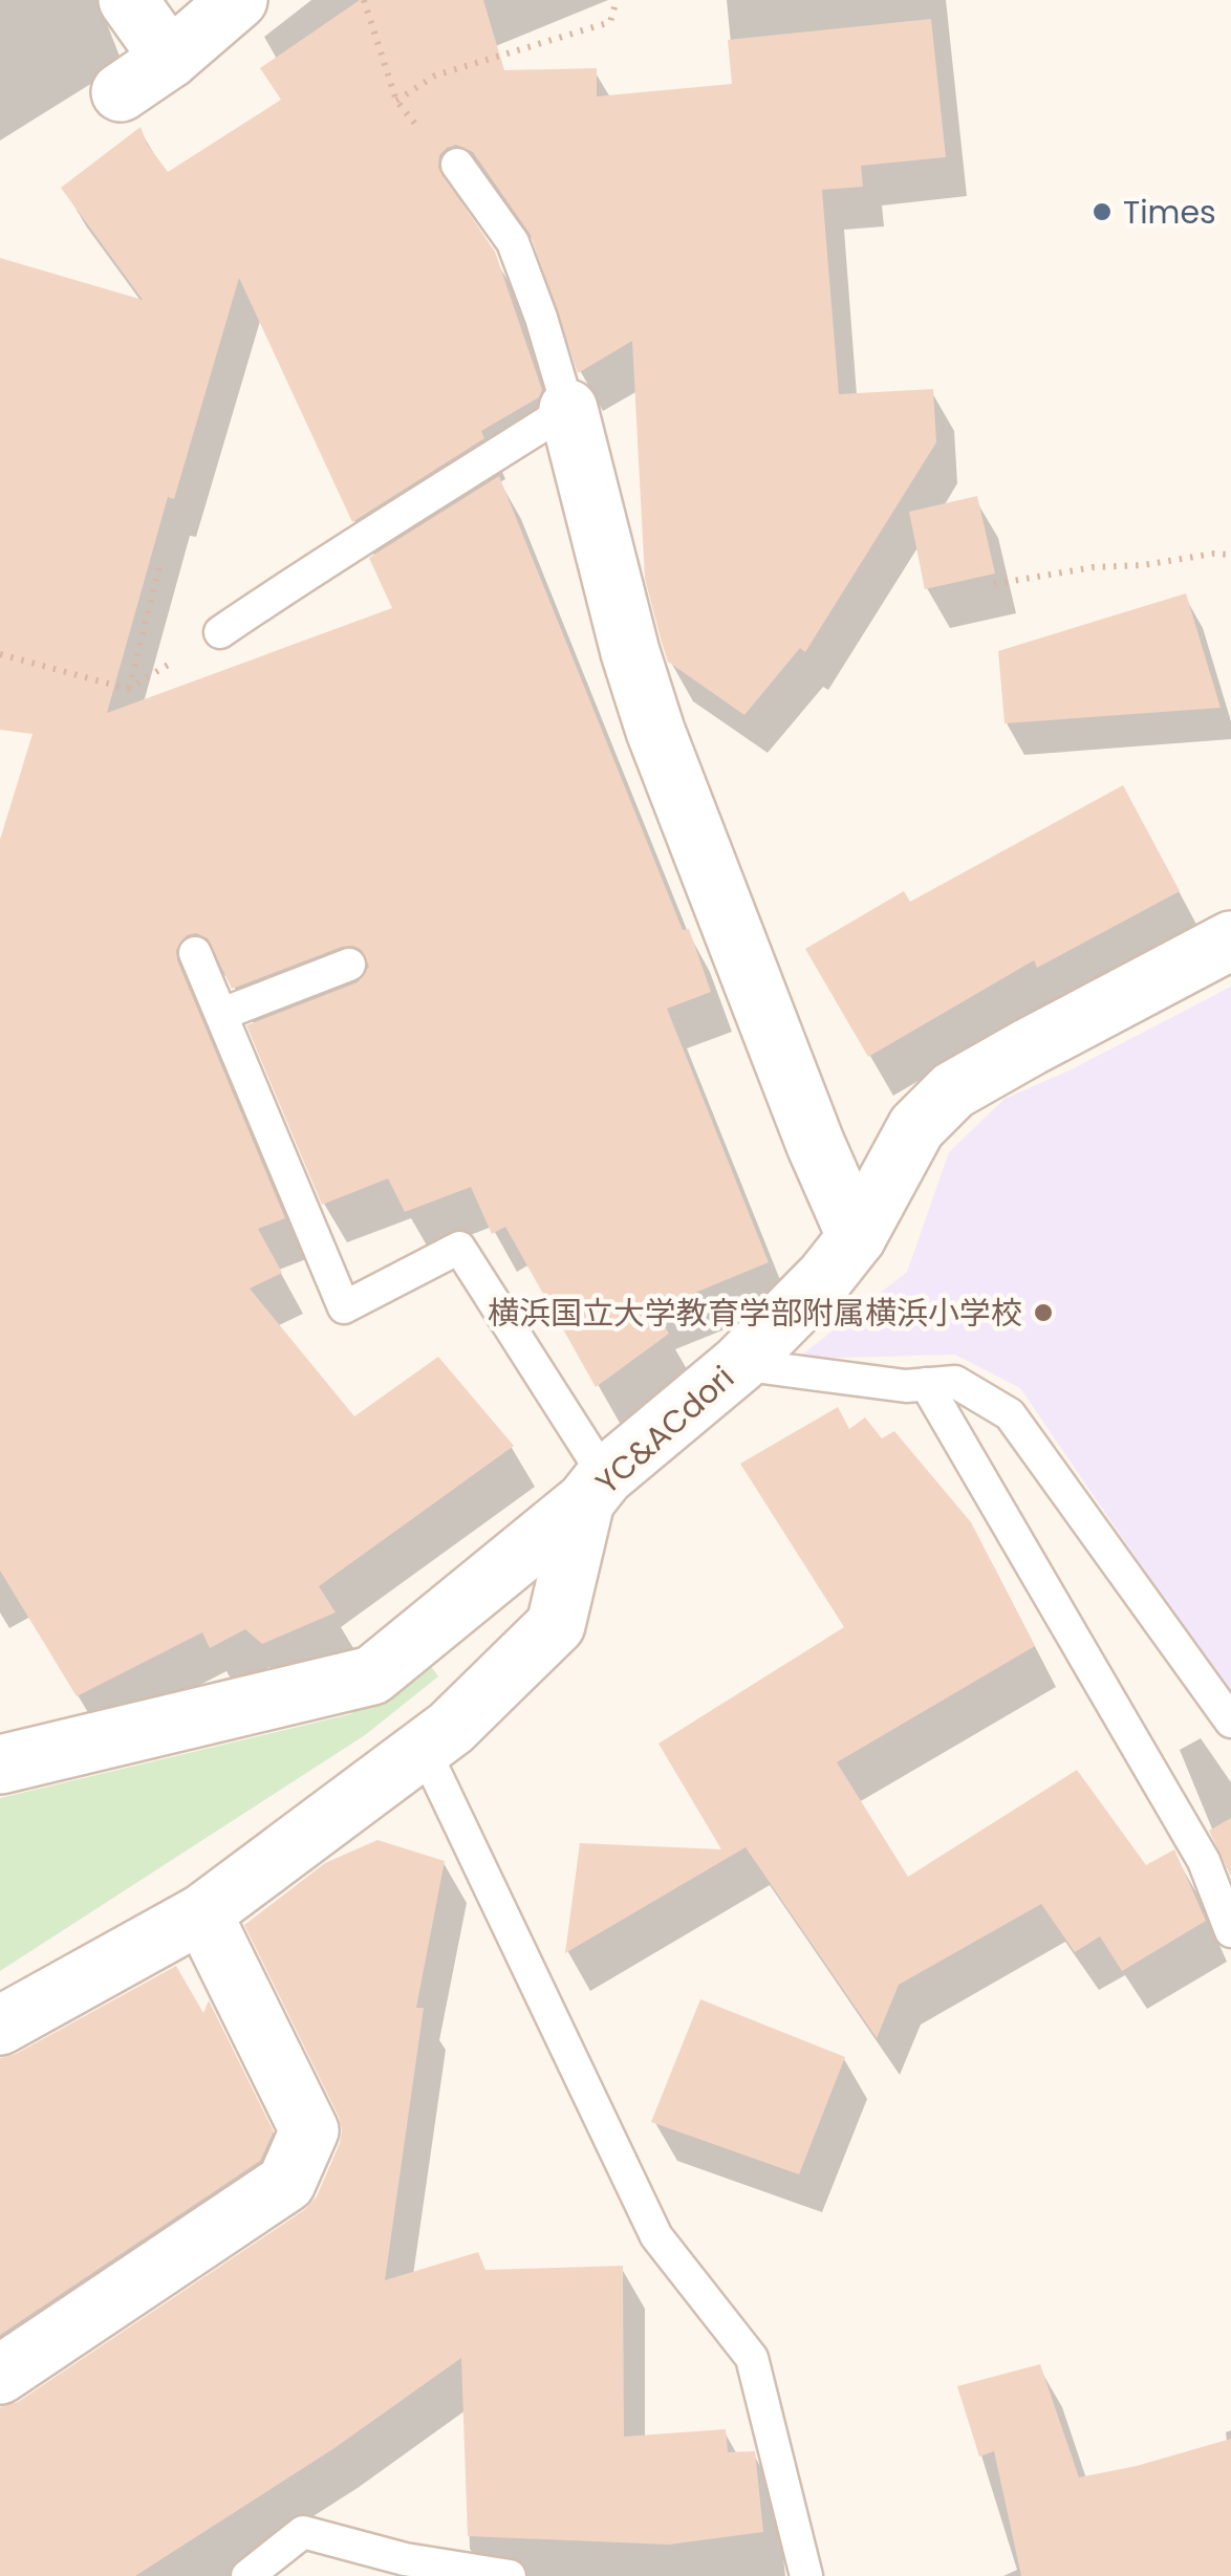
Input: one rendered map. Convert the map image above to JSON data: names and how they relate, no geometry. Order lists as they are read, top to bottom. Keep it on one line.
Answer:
{"streets":{"street":["YC&ACdori"]},"places":["Times","横浜国立大学教育学部附属横浜小学校"]}
